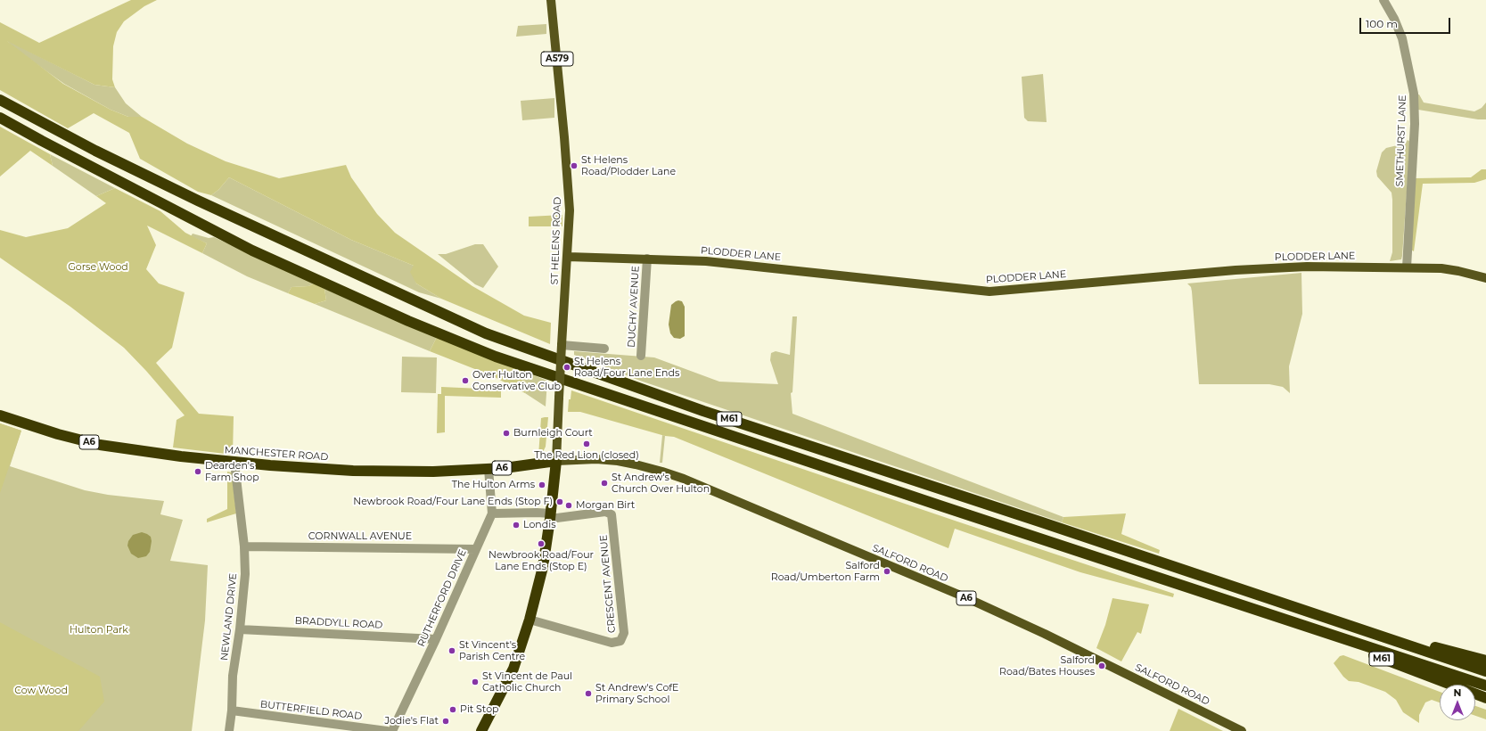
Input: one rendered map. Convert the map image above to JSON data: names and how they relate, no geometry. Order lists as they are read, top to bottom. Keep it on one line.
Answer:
{"streets":{"highway":["A579","M61","A6","MANCHESTER ROAD"],"main road":["ST HELENS ROAD","PLODDER LANE","SALFORD ROAD"],"street":["SMETHURST LANE","DUCHY AVENUE","CORNWALL AVENUE","CRESCENT AVENUE","RUTHERFORD DRIVE","NEWLAND DRIVE","BRADDYLL ROAD","BUTTERFIELD ROAD"]},"crossings":[["A579","ST HELENS ROAD"],["A579","MANCHESTER ROAD"],["A579","SALFORD ROAD"],["A579","CRESCENT AVENUE"],["SMETHURST LANE","PLODDER LANE"],["ST HELENS ROAD","PLODDER LANE"],["ST HELENS ROAD","MANCHESTER ROAD"],["ST HELENS ROAD","SALFORD ROAD"],["PLODDER LANE","DUCHY AVENUE"],["MANCHESTER ROAD","SALFORD ROAD"],["MANCHESTER ROAD","RUTHERFORD DRIVE"],["MANCHESTER ROAD","NEWLAND DRIVE"],["CORNWALL AVENUE","RUTHERFORD DRIVE"],["CORNWALL AVENUE","NEWLAND DRIVE"],["RUTHERFORD DRIVE","BRADDYLL ROAD"],["NEWLAND DRIVE","BRADDYLL ROAD"],["NEWLAND DRIVE","BUTTERFIELD ROAD"]],"parks":["Gorse Wood","Hulton Park","Cow Wood"],"places":["St Helens Road/Plodder Lane","St Helens Road/Four Lane Ends","Over Hulton Conservative Club","Burnleigh Court","The Red Lion (closed)","Dearden's Farm Shop","St Andrew's Church Over Hulton","The Hulton Arms","Newbrook Road/Four Lane Ends (Stop F)","Morgan Birt","Londis","Newbrook Road/Four Lane Ends (Stop E)","Salford Road/Umberton Farm","St Vincent's Parish Centre","Salford Road/Bates Houses","St Vincent de Paul Catholic Church","St Andrew's CofE Primary School","Pit Stop","Jodie's Flat"],"scale_bar":"100 m","north":"top"}
